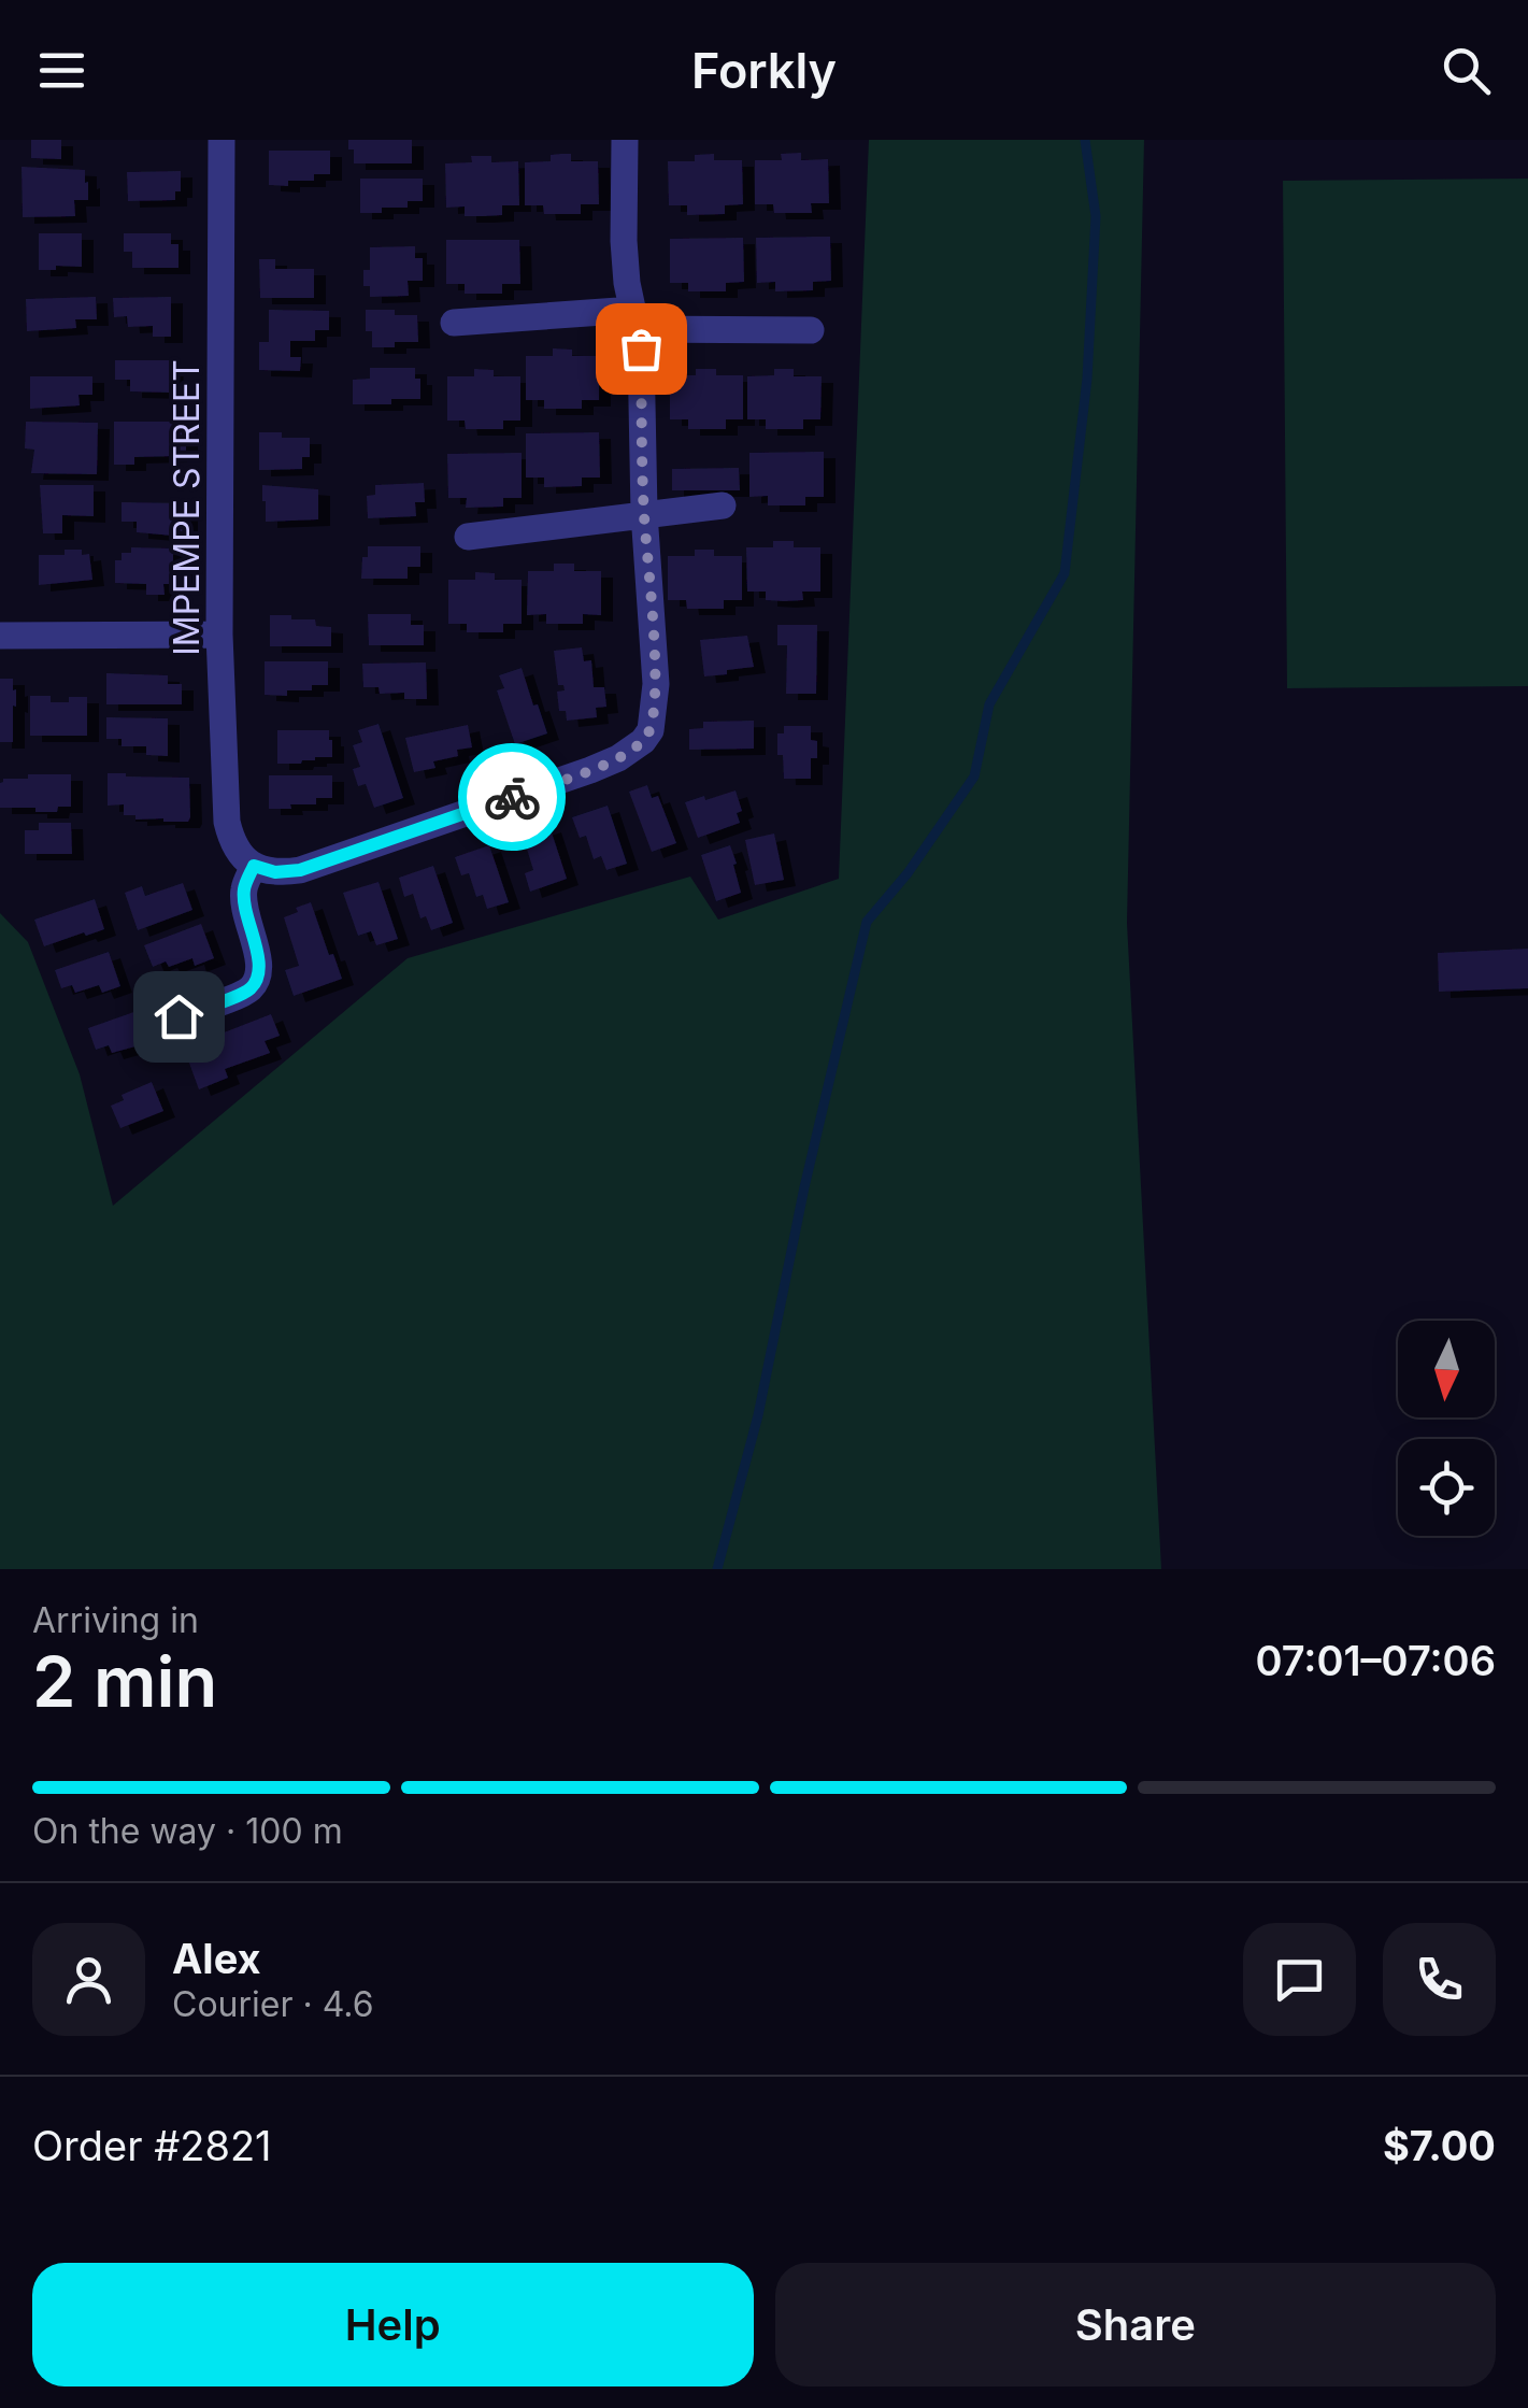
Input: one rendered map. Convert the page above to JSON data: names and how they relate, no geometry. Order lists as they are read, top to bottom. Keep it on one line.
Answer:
{"streets":{"street":["IMPEMPE STREET"]},"north":"bottom","page":{"header":"Forkly","heading":["2 min","Arriving in","07:01–07:06"],"panel":["Alex","Courier · 4.6","Order #2821","$7.00"],"bar":"On the way · 100 m","buttons":["Help","Share"]}}
